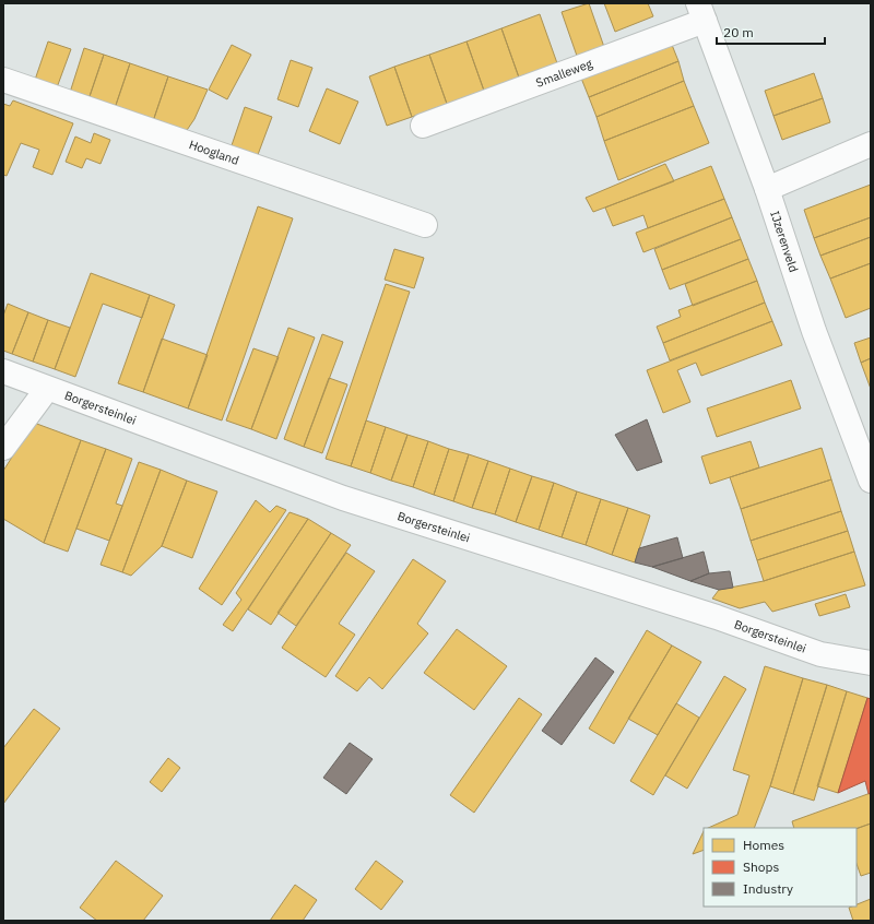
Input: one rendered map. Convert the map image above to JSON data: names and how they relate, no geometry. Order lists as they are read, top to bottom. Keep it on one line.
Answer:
{"streets":{"street":["Smalleweg","Hoogland","IJzerenveld","Borgersteinlei"]},"crossings":[["Smalleweg","IJzerenveld"]],"legend":["Homes","Shops","Industry"],"scale_bar":"20 m"}
